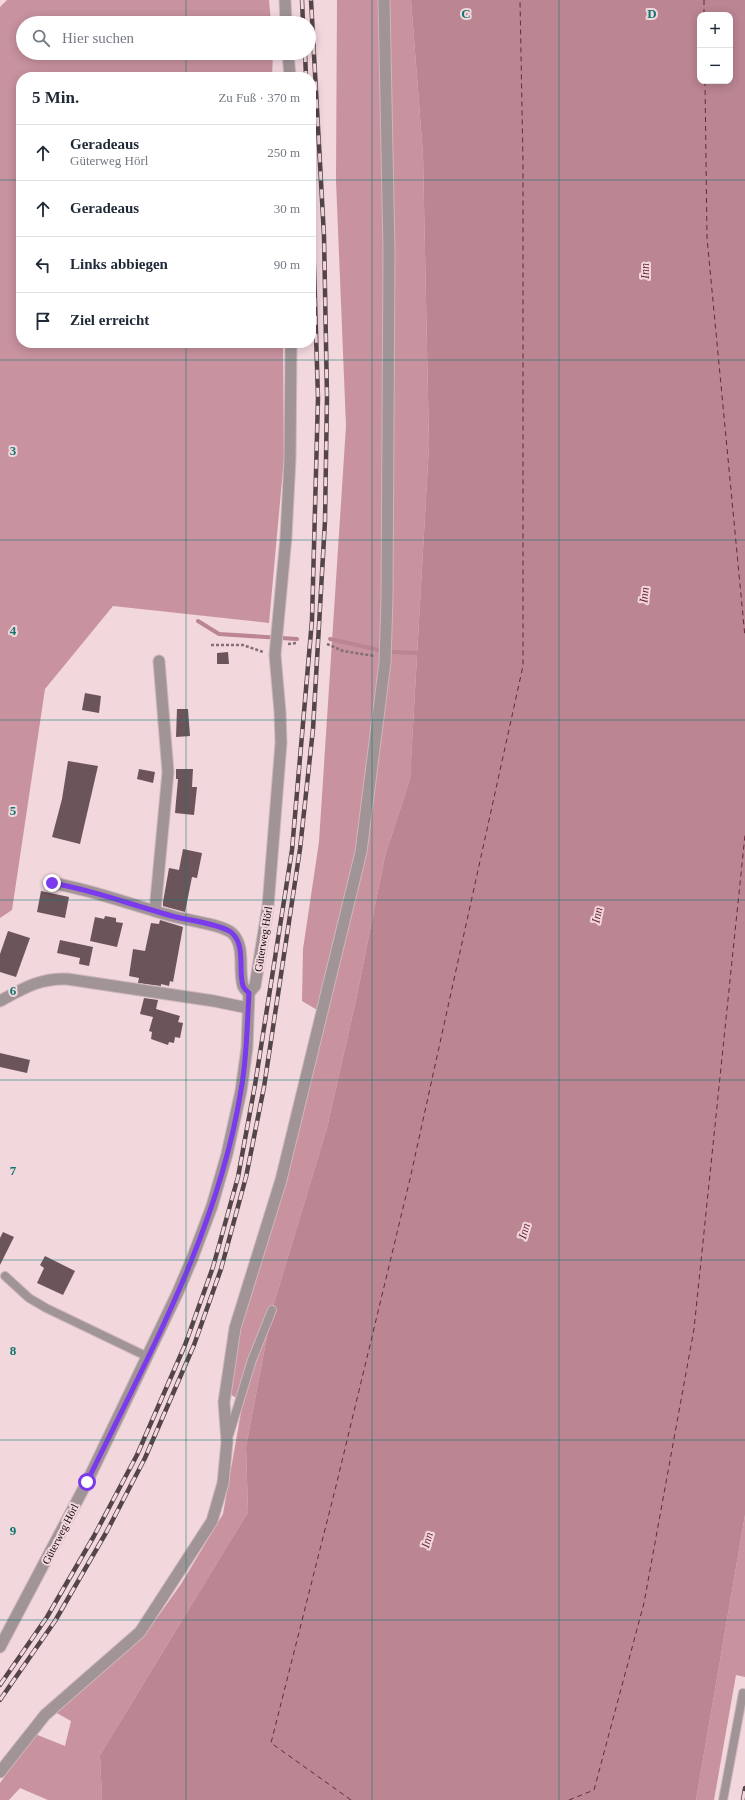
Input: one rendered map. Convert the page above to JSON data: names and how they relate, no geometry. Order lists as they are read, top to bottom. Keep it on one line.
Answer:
{"streets":{"street":["Güterweg Hörl"]},"water":["Inn"],"page":{"map_buttons":["+","−"],"search":"Hier suchen","heading":["5 Min.","Zu Fuß · 370 m"],"list":[["Geradeaus","Güterweg Hörl","250 m"],["Geradeaus","30 m"],["Links abbiegen","90 m"],"Ziel erreicht"]},"grid":{"columns":["C","D"],"rows":["3","4","5","6","7","8","9"]}}
